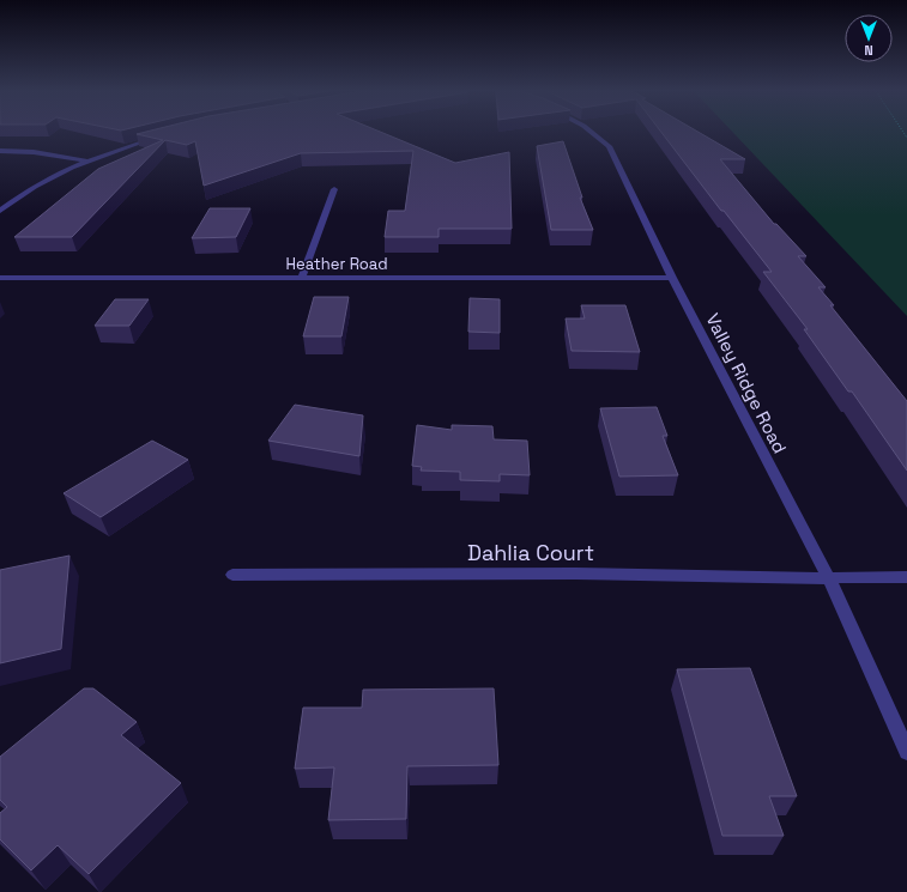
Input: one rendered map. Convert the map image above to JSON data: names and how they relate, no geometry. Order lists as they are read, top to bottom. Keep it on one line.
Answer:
{"streets":{"street":["Heather Road","Valley Ridge Road","Dahlia Court"]},"crossings":[["Heather Road","Valley Ridge Road"],["Valley Ridge Road","Dahlia Court"]],"north":"bottom"}
